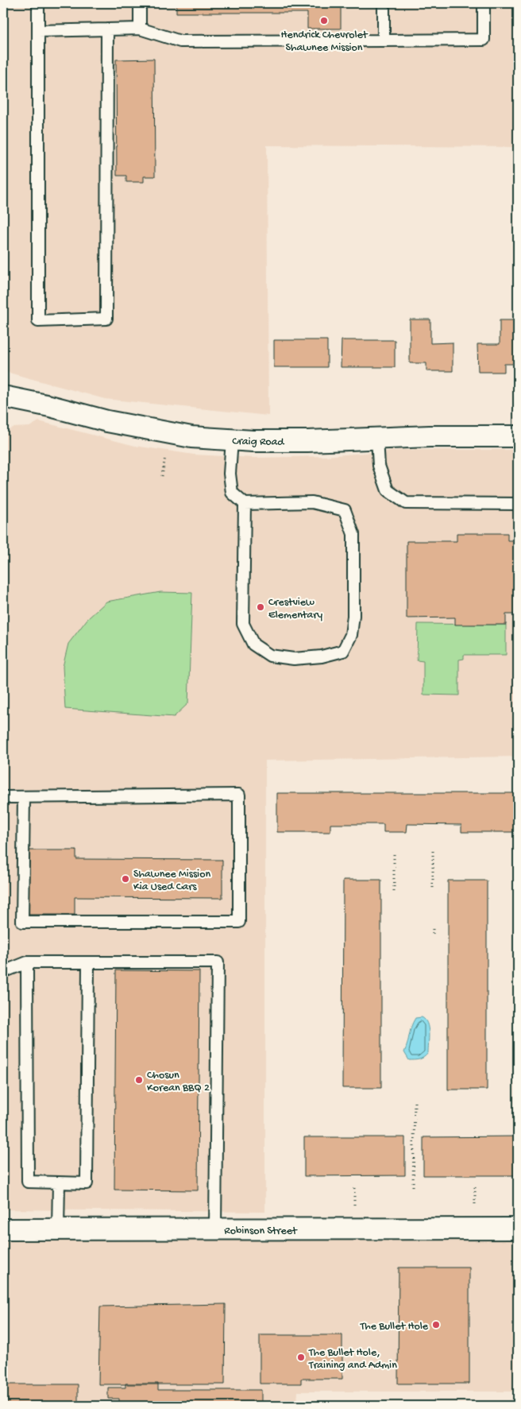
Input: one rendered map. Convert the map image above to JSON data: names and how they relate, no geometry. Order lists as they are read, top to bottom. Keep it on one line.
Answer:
{"streets":{"street":["Craig Road","Robinson Street"]},"places":["Hendrick Chevrolet Shawnee Mission","Crestview Elementary","Shawnee Mission Kia Used Cars","Chosun Korean BBQ 2","The Bullet Hole","The Bullet Hole, Training and Admin"]}
